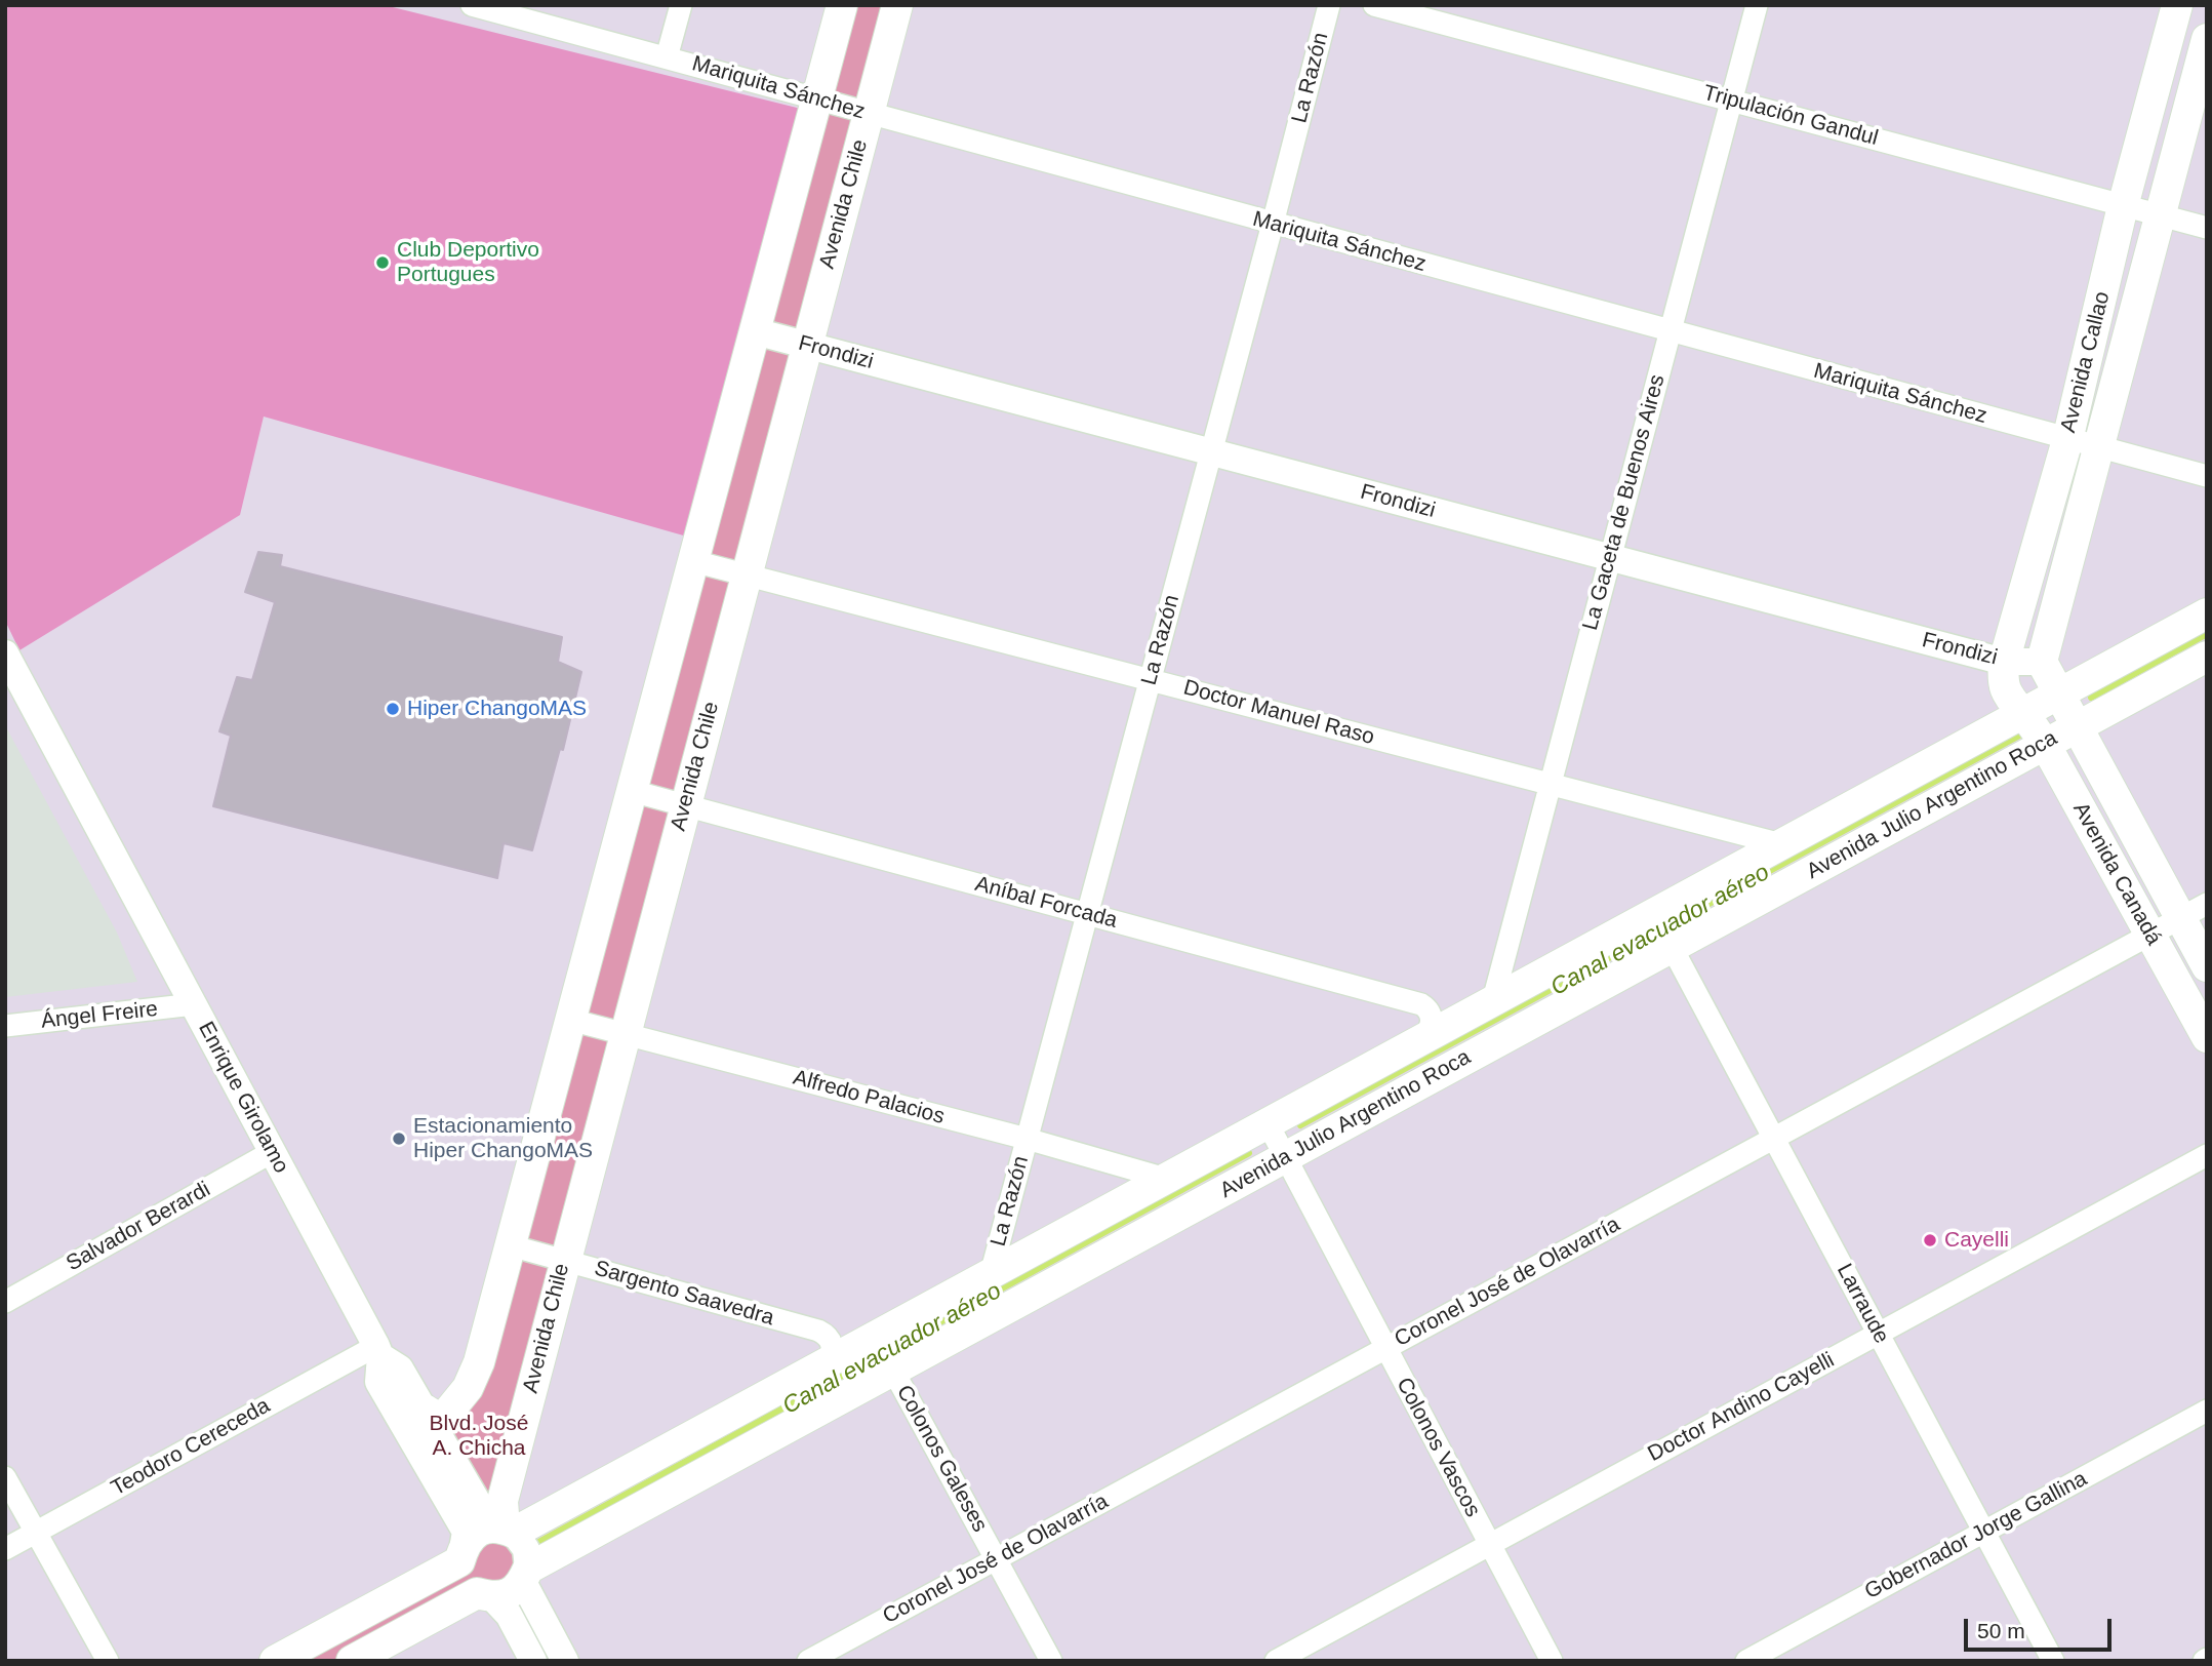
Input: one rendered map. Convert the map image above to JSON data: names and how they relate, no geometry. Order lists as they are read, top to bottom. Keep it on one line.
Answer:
{"streets":{"main road":["Avenida Chile","Avenida Callao","Avenida Julio Argentino Roca","Avenida Canadá"],"street":["La Razón","Mariquita Sánchez","Tripulación Gandul","Frondizi","La Gaceta de Buenos Aires","Doctor Manuel Raso","Aníbal Forcada","Ángel Freire","Enrique Girolamo","Alfredo Palacios","Salvador Berardi","Coronel José de Olavarría","Sargento Saavedra","Larraude","Doctor Andino Cayelli","Teodoro Cereceda","Colonos Vascos","Colonos Galeses","Gobernador Jorge Gallina"]},"crossings":[["La Razón","Mariquita Sánchez"],["La Razón","Frondizi"],["La Razón","Doctor Manuel Raso"],["La Razón","Avenida Julio Argentino Roca"],["La Razón","Aníbal Forcada"],["La Razón","Alfredo Palacios"],["Mariquita Sánchez","Avenida Chile"],["Mariquita Sánchez","Avenida Callao"],["Mariquita Sánchez","La Gaceta de Buenos Aires"],["Tripulación Gandul","Avenida Callao"],["Tripulación Gandul","La Gaceta de Buenos Aires"],["Avenida Chile","Frondizi"],["Avenida Chile","Doctor Manuel Raso"],["Avenida Chile","Avenida Julio Argentino Roca"],["Avenida Chile","Aníbal Forcada"],["Avenida Chile","Enrique Girolamo"],["Avenida Chile","Alfredo Palacios"],["Avenida Chile","Sargento Saavedra"],["Frondizi","Avenida Callao"],["Frondizi","La Gaceta de Buenos Aires"],["Avenida Callao","Avenida Julio Argentino Roca"],["Avenida Callao","Avenida Canadá"],["La Gaceta de Buenos Aires","Doctor Manuel Raso"],["La Gaceta de Buenos Aires","Avenida Julio Argentino Roca"],["Doctor Manuel Raso","Avenida Julio Argentino Roca"],["Avenida Julio Argentino Roca","Avenida Canadá"],["Avenida Julio Argentino Roca","Aníbal Forcada"],["Avenida Julio Argentino Roca","Enrique Girolamo"],["Avenida Julio Argentino Roca","Alfredo Palacios"],["Avenida Julio Argentino Roca","Sargento Saavedra"],["Avenida Julio Argentino Roca","Larraude"],["Avenida Julio Argentino Roca","Colonos Vascos"],["Avenida Julio Argentino Roca","Colonos Galeses"],["Avenida Canadá","Coronel José de Olavarría"],["Ángel Freire","Enrique Girolamo"],["Enrique Girolamo","Salvador Berardi"],["Enrique Girolamo","Teodoro Cereceda"],["Coronel José de Olavarría","Larraude"],["Coronel José de Olavarría","Colonos Vascos"],["Coronel José de Olavarría","Colonos Galeses"],["Larraude","Doctor Andino Cayelli"],["Larraude","Gobernador Jorge Gallina"],["Doctor Andino Cayelli","Colonos Vascos"]],"water":["Canal evacuador aéreo"],"parks":["Blvd. José A. Chicha"],"places":["Club Deportivo Portugues","Hiper ChangoMAS","Estacionamiento Hiper ChangoMAS","Cayelli"],"scale_bar":"50 m"}
